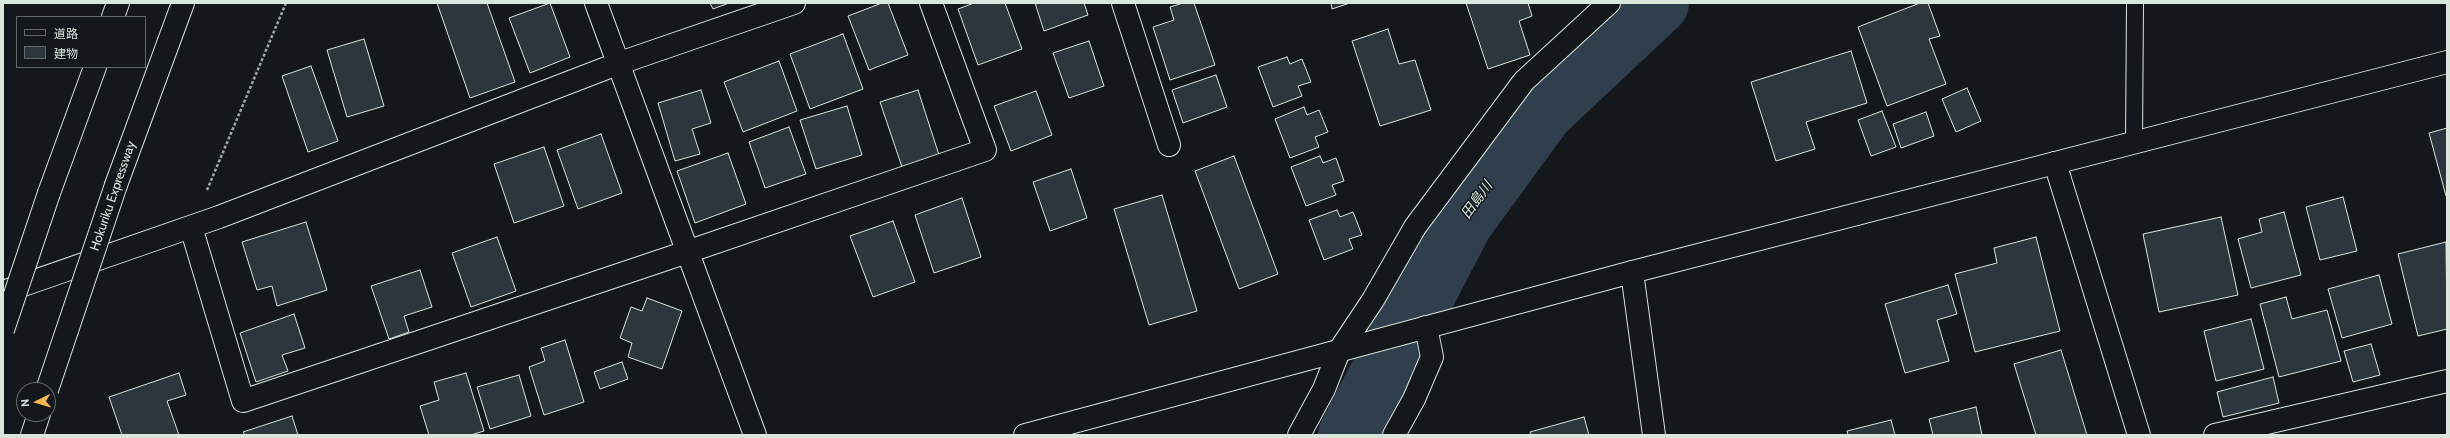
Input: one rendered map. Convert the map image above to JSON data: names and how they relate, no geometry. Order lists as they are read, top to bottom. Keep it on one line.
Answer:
{"streets":{"main road":["Hokuriku Expressway"]},"water":["田島川"],"legend":["道路","建物"],"north":"left"}
